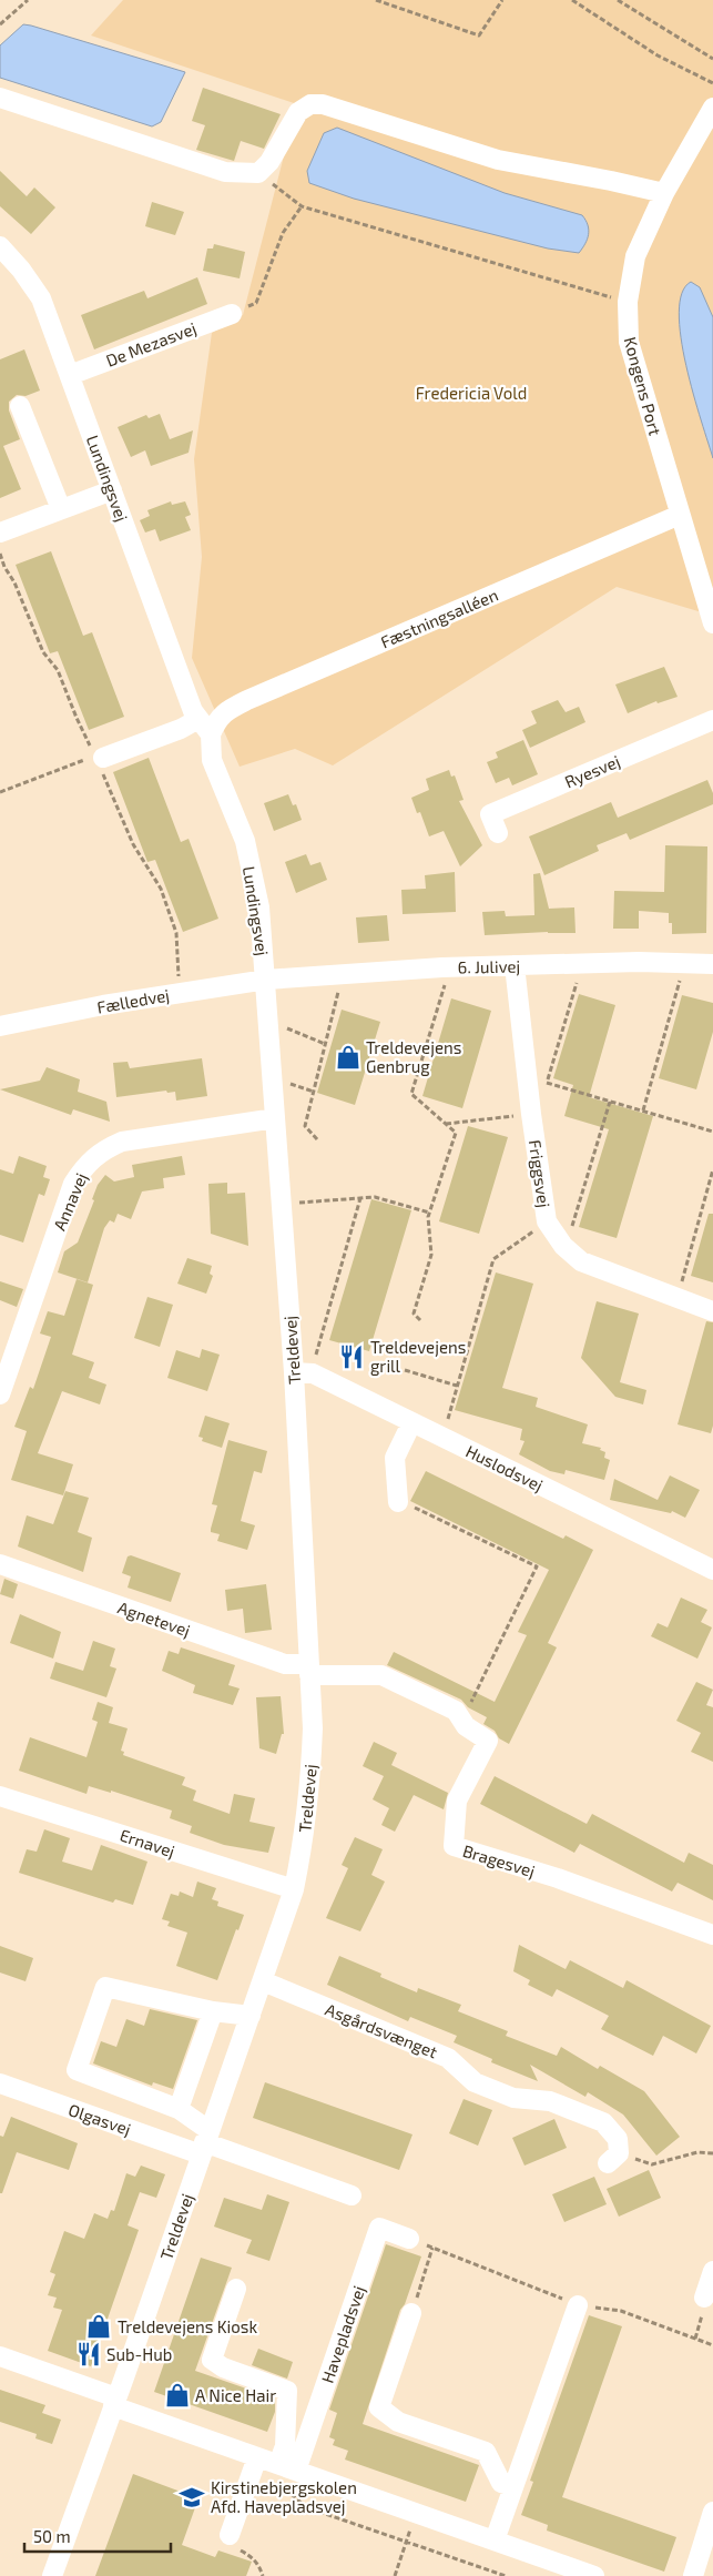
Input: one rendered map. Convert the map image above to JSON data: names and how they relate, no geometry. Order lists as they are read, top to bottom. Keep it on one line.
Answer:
{"streets":{"street":["De Mezasvej","Kongens Port","Lundingsvej","Fæstningsalléen","Ryesvej","6. Julivej","Fælledvej","Friggsvej","Annavej","Treldevej","Huslodsvej","Agnetevej","Ernavej","Bragesvej","Asgårdsvænget","Olgasvej","Havepladsvej"]},"crossings":[["De Mezasvej","Lundingsvej"],["Kongens Port","Fæstningsalléen"],["Lundingsvej","Fæstningsalléen"],["Lundingsvej","6. Julivej"],["Lundingsvej","Fælledvej"],["Lundingsvej","Treldevej"],["6. Julivej","Fælledvej"],["6. Julivej","Friggsvej"],["6. Julivej","Treldevej"],["Fælledvej","Treldevej"],["Annavej","Treldevej"],["Treldevej","Huslodsvej"],["Treldevej","Agnetevej"],["Treldevej","Ernavej"],["Treldevej","Bragesvej"],["Treldevej","Asgårdsvænget"],["Treldevej","Olgasvej"],["Agnetevej","Bragesvej"]],"parks":["Fredericia Vold"],"places":{"shop":["Treldevejens Genbrug","Treldevejens Kiosk","A Nice Hair"],"restaurant":["Treldevejens grill","Sub-Hub"],"school or university":["Kirstinebjergskolen Afd. Havepladsvej"]},"scale_bar":"50 m"}
